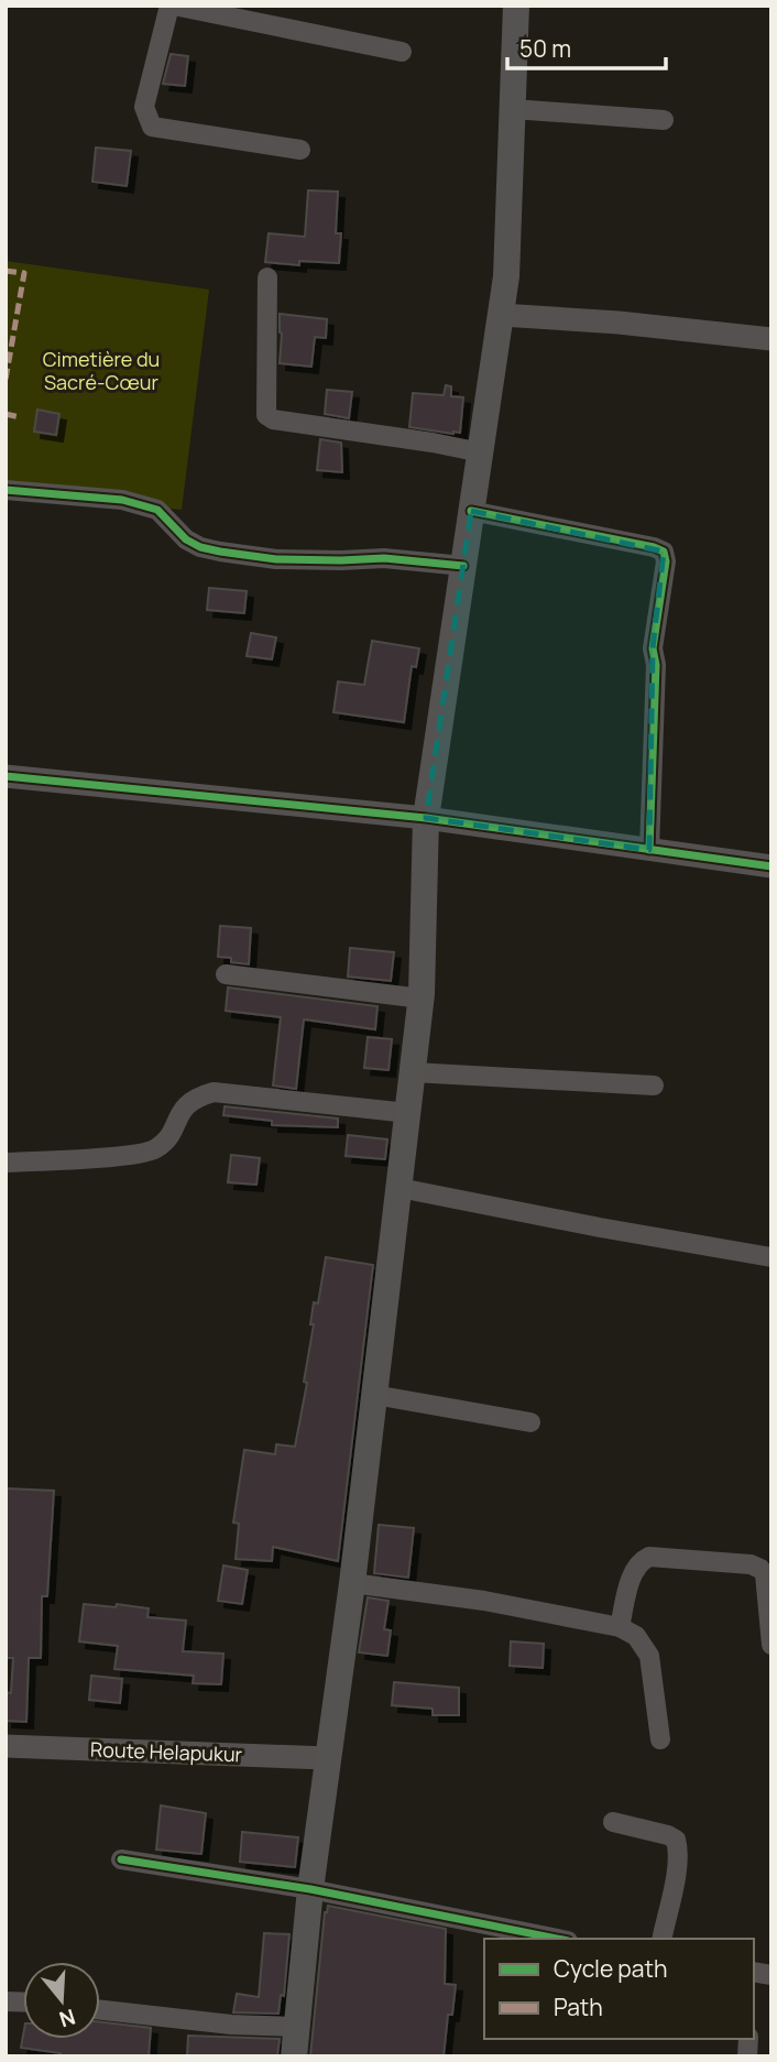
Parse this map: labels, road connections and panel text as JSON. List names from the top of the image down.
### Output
{
  "streets": {
    "street": ["Route Helapukur"]
  },
  "parks": ["Cimetière du Sacré-Cœur"],
  "legend": ["Cycle path", "Path"],
  "scale_bar": "50 m",
  "north": "bottom"
}
